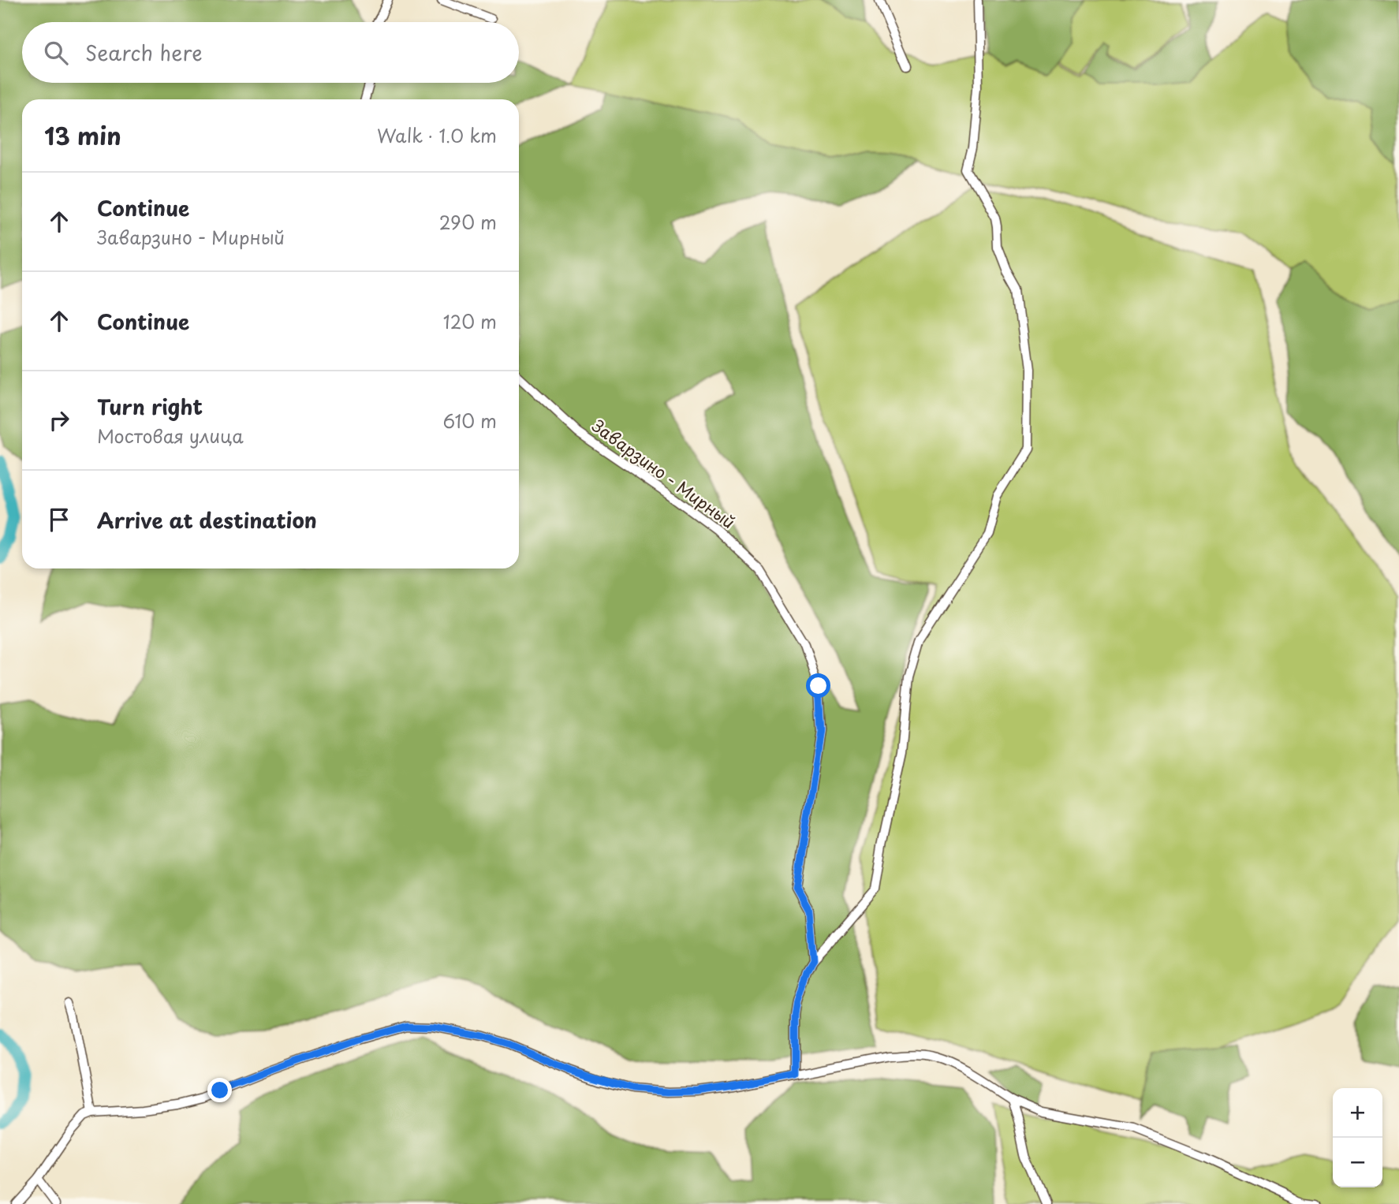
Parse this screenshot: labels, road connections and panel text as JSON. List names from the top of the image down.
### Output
{
  "streets": {
    "street": ["Заварзино - Мирный"]
  },
  "page": {
    "search": "Search here",
    "heading": ["13 min", "Walk · 1.0 km"],
    "list": [
      ["Continue", "Заварзино - Мирный", "290 m"],
      ["Continue", "120 m"],
      ["Turn right", "Мостовая улица", "610 m"],
      "Arrive at destination"
    ],
    "map_buttons": ["+", "−"]
  }
}
